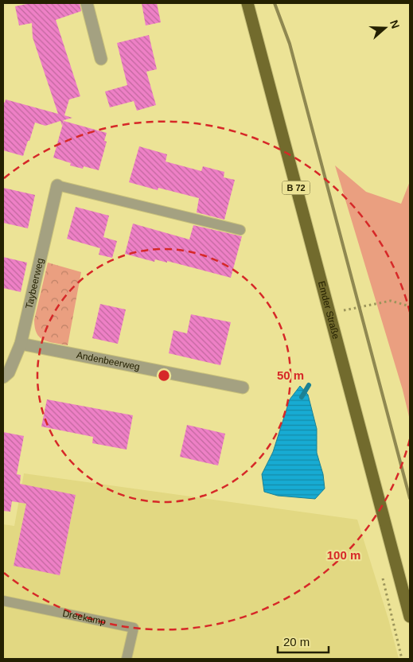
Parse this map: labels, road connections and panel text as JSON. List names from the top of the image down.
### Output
{
  "streets": {
    "main road": ["B 72", "Emder Straße"],
    "street": ["Taybeerweg", "Andenbeerweg"],
    "lane": ["Dreekamp"]
  },
  "crossings": [
    ["Taybeerweg", "Andenbeerweg"]
  ],
  "scale_bar": "20 m",
  "north": "right",
  "rings": ["50 m", "100 m"]
}
